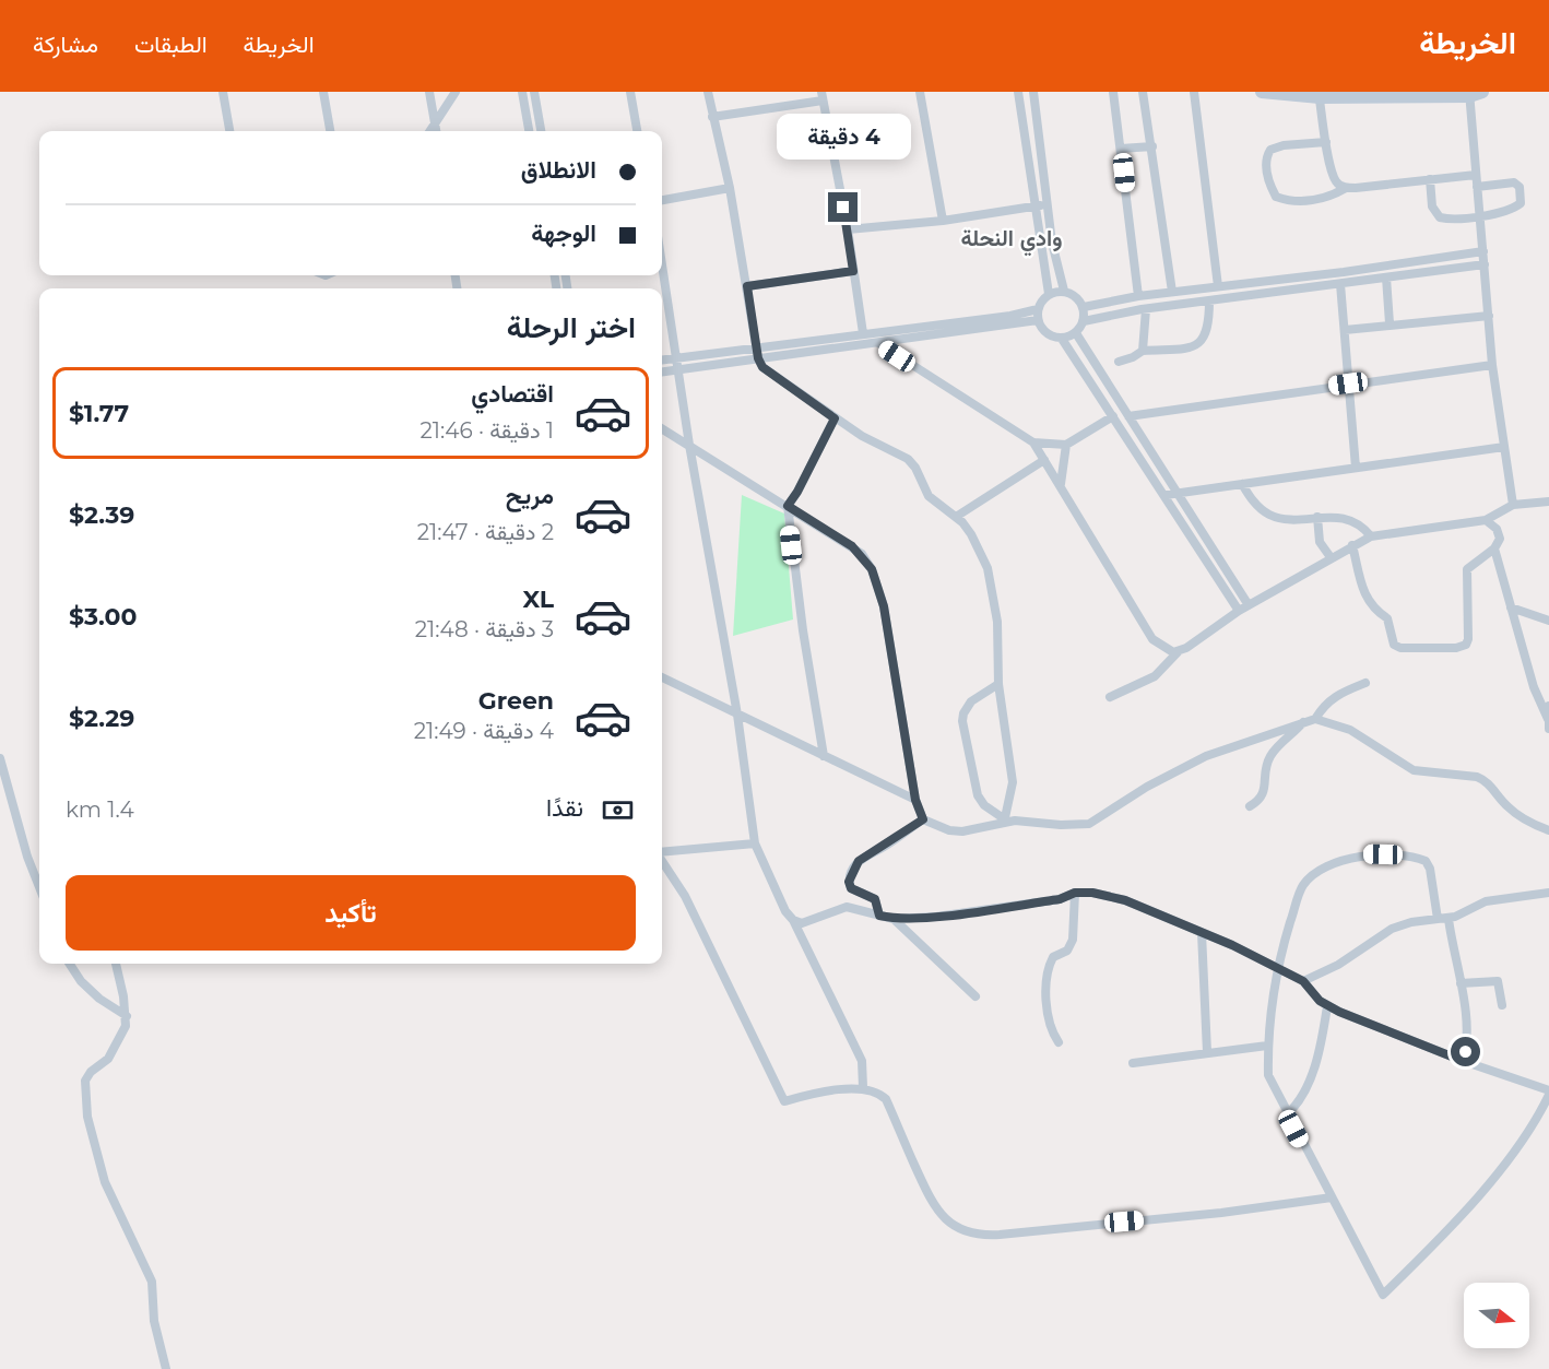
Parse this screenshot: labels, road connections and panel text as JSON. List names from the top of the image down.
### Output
{
  "districts": ["وادي النحلة"],
  "north": "right",
  "page": {
    "header": "الخريطة",
    "nav": ["الخريطة", "الطبقات", "مشاركة"],
    "bubble": "4 دقيقة",
    "banner": ["الانطلاق", "الوجهة"],
    "heading": "اختر الرحلة",
    "list": [
      {
        "name": "اقتصادي",
        "note": "1 دقيقة · 21:46",
        "value": "$1.77"
      },
      {
        "name": "مريح",
        "note": "2 دقيقة · 21:47",
        "value": "$2.39"
      },
      {
        "name": "XL",
        "note": "3 دقيقة · 21:48",
        "value": "$3.00"
      },
      {
        "name": "Green",
        "note": "4 دقيقة · 21:49",
        "value": "$2.29"
      }
    ],
    "pay": ["نقدًا", "1.4 km"],
    "buttons": "تأكيد"
  }
}
